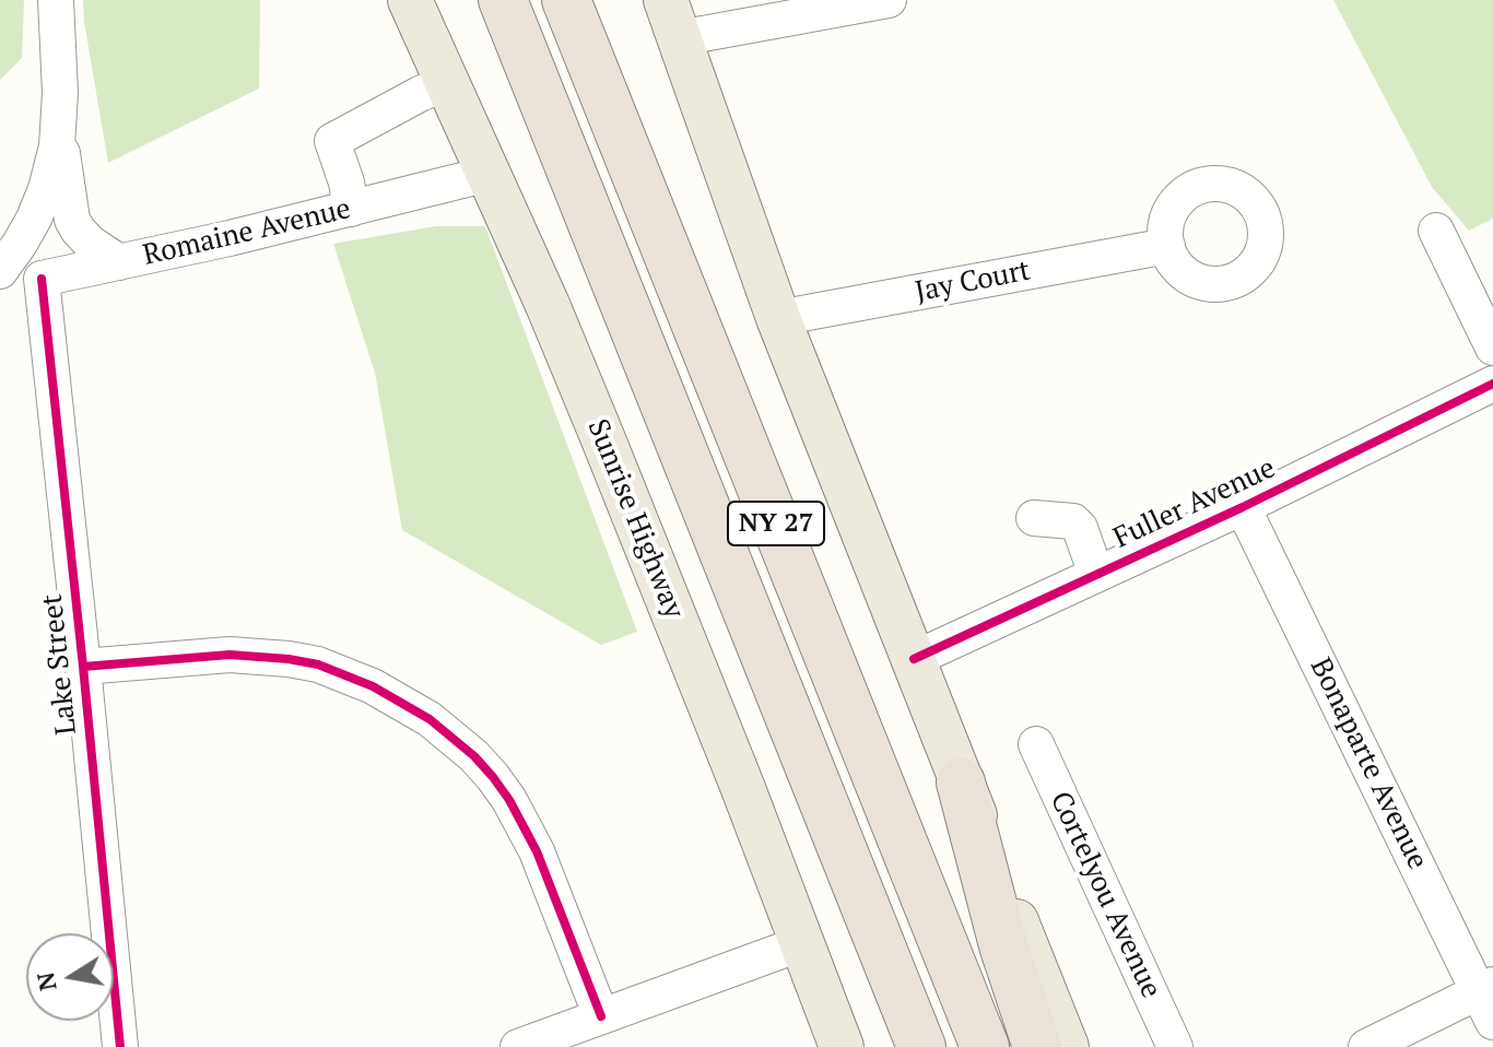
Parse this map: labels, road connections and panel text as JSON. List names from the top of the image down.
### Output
{
  "streets": {
    "highway": ["NY 27"],
    "main road": ["Sunrise Highway"],
    "street": [
      "Romaine Avenue",
      "Jay Court",
      "Fuller Avenue",
      "Lake Street",
      "Bonaparte Avenue",
      "Cortelyou Avenue"
    ]
  },
  "crossings": [
    ["Romaine Avenue", "Sunrise Highway"],
    ["Romaine Avenue", "Lake Street"],
    ["Fuller Avenue", "Bonaparte Avenue"]
  ],
  "north": "left"
}
